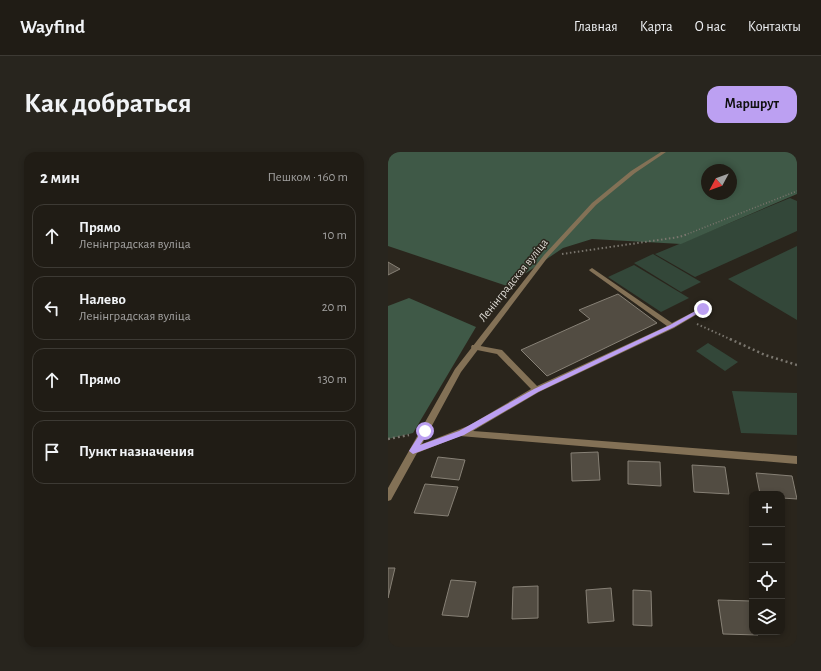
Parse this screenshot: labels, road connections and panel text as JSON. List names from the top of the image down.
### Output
{
  "streets": {
    "street": ["Ленінградская вуліца"]
  },
  "north": "bottom left",
  "page": {
    "header": "Wayfind",
    "nav": [
      "Главная",
      "Карта",
      "О нас",
      "Контакты"
    ],
    "buttons": "Маршрут",
    "title": "Как добраться",
    "heading": ["2 мин", "Пешком · 160 m"],
    "list": [
      ["Прямо", "Ленінградская вуліца", "10 m"],
      ["Налево", "Ленінградская вуліца", "20 m"],
      ["Прямо", "130 m"],
      "Пункт назначения"
    ],
    "map_buttons": ["+", "−"]
  }
}
